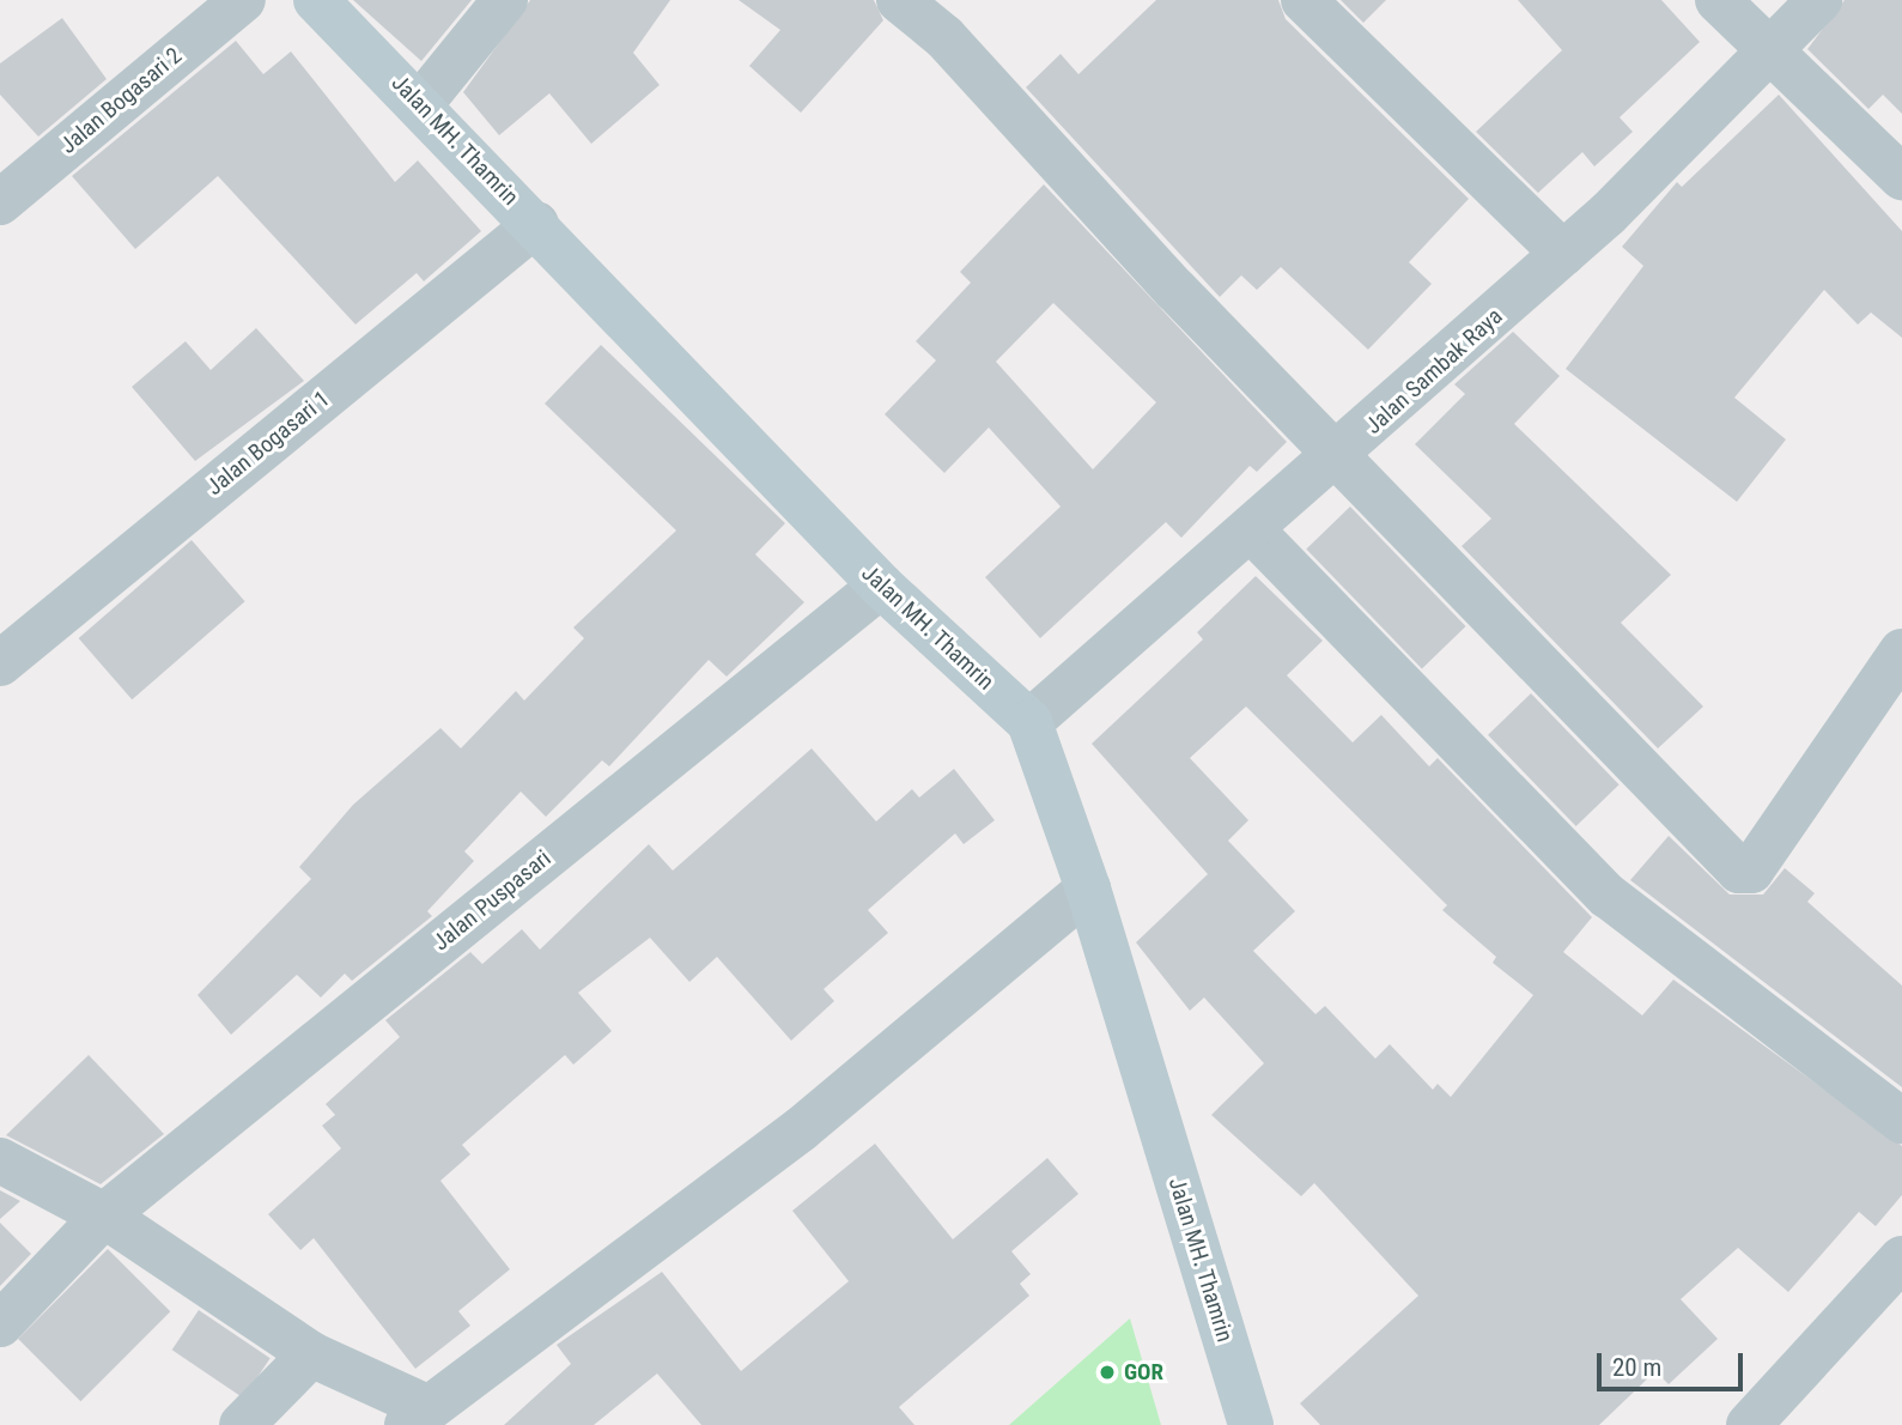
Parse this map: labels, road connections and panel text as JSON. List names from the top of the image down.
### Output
{
  "streets": {
    "main road": ["Jalan MH. Thamrin"],
    "street": [
      "Jalan Bogasari 2",
      "Jalan Sambak Raya",
      "Jalan Bogasari 1",
      "Jalan Puspasari"
    ]
  },
  "crossings": [
    ["Jalan MH. Thamrin", "Jalan Sambak Raya"],
    ["Jalan MH. Thamrin", "Jalan Bogasari 1"],
    ["Jalan MH. Thamrin", "Jalan Puspasari"]
  ],
  "places": ["GOR"],
  "scale_bar": "20 m"
}
